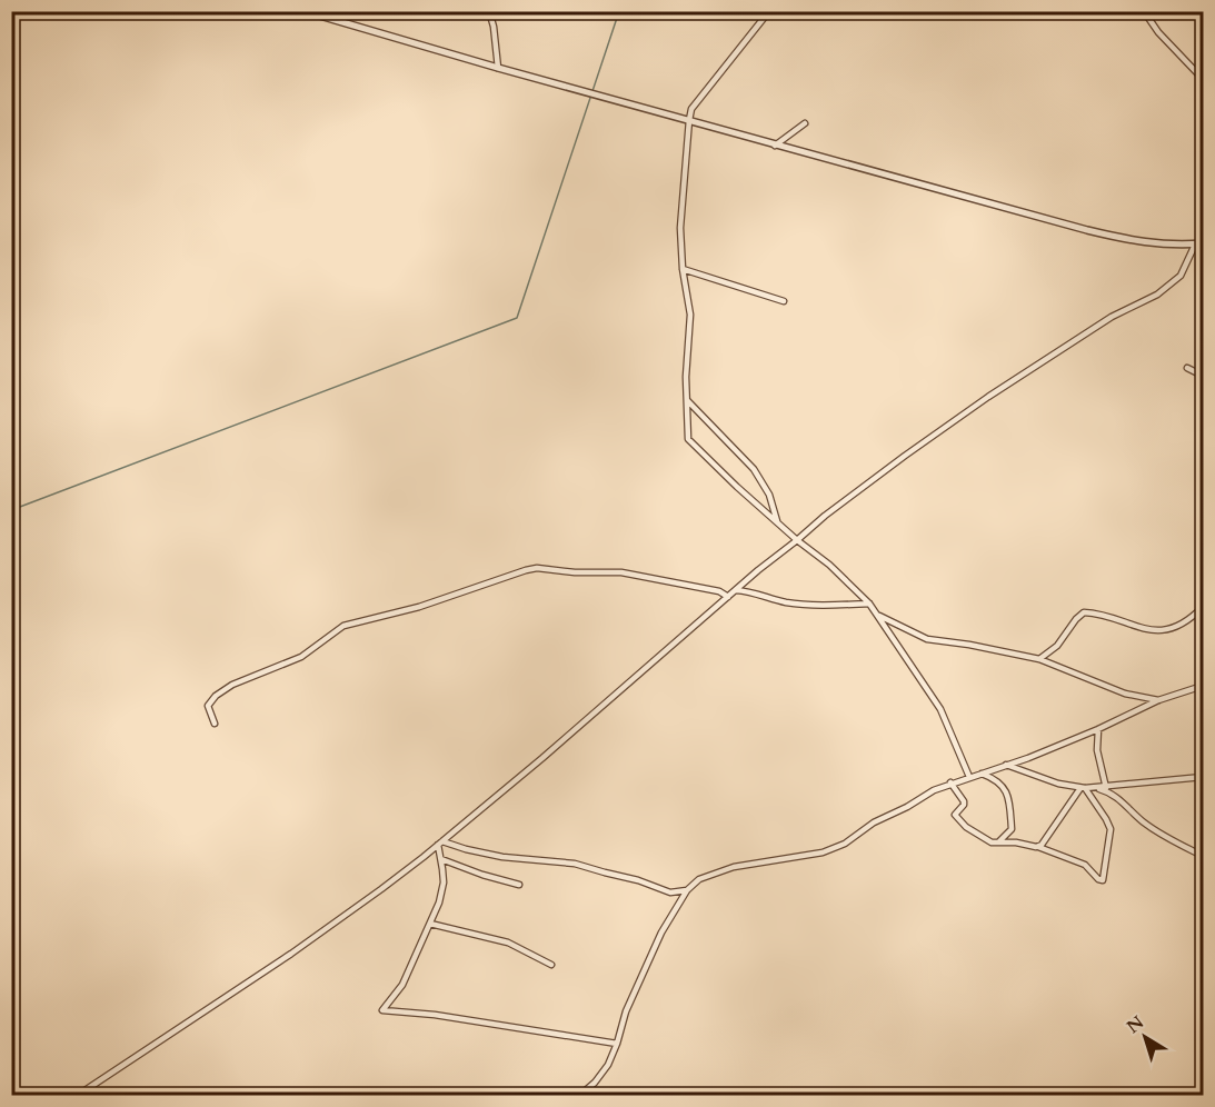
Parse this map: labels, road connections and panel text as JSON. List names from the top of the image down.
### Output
{
  "north": "top left"
}
